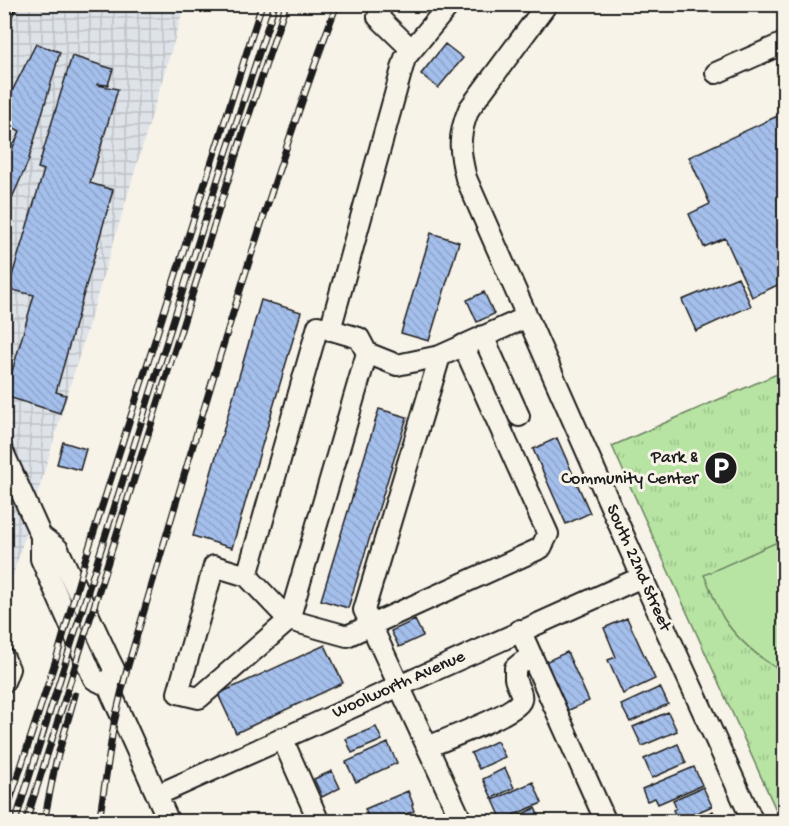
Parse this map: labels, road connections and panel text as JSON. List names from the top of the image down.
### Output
{
  "streets": {
    "street": ["South 22nd Street", "Woolworth Avenue"]
  },
  "crossings": [
    ["South 22nd Street", "Woolworth Avenue"]
  ],
  "places": {
    "parking": ["Park & Community Center"]
  }
}
